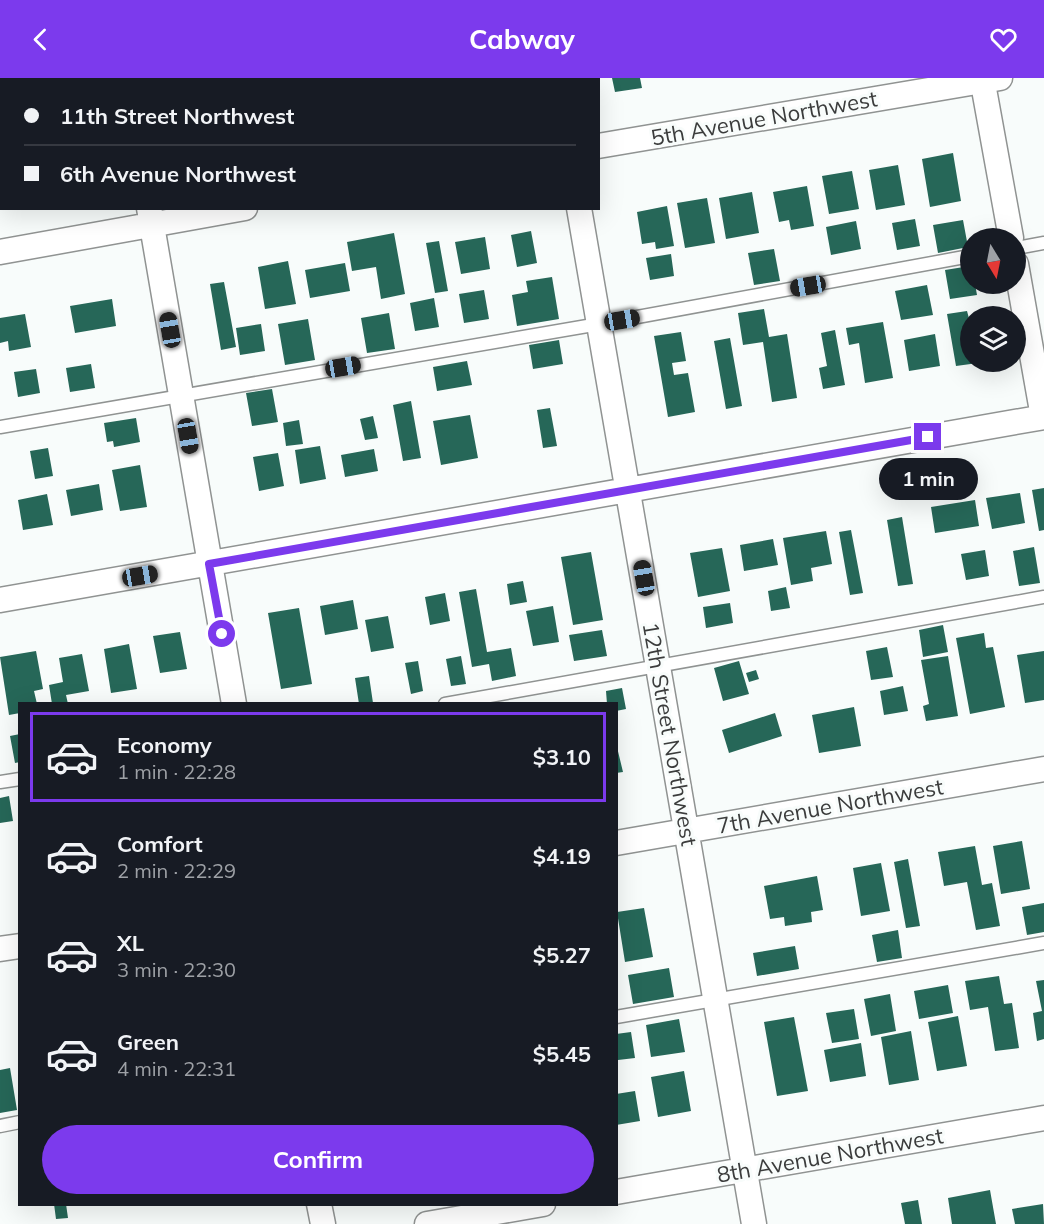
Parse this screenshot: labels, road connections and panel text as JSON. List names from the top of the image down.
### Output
{
  "streets": {
    "street": [
      "5th Avenue Northwest",
      "12th Street Northwest",
      "7th Avenue Northwest",
      "8th Avenue Northwest"
    ]
  },
  "crossings": [
    ["12th Street Northwest", "7th Avenue Northwest"],
    ["12th Street Northwest", "8th Avenue Northwest"]
  ],
  "north": "bottom",
  "page": {
    "header": "Cabway",
    "banner": ["11th Street Northwest", "6th Avenue Northwest"],
    "bubble": "1 min",
    "list": [
      {
        "name": "Economy",
        "note": "1 min · 22:28",
        "value": "$3.10"
      },
      {
        "name": "Comfort",
        "note": "2 min · 22:29",
        "value": "$4.19"
      },
      {
        "name": "XL",
        "note": "3 min · 22:30",
        "value": "$5.27"
      },
      {
        "name": "Green",
        "note": "4 min · 22:31",
        "value": "$5.45"
      }
    ],
    "buttons": "Confirm"
  }
}
